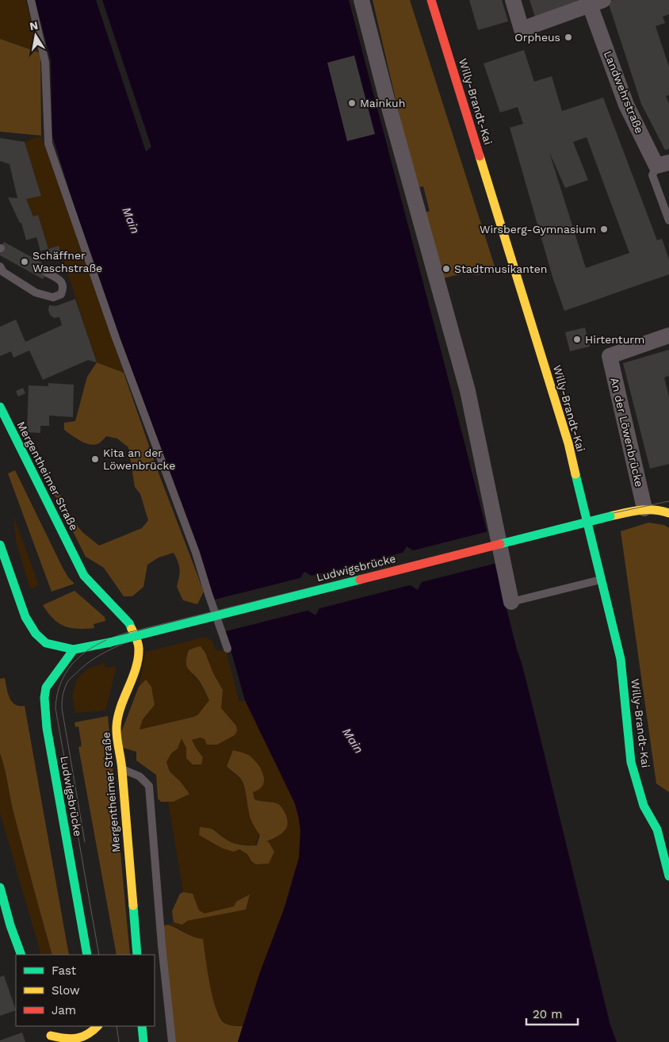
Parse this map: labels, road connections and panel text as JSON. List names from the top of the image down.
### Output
{
  "streets": {
    "main road": ["Willy-Brandt-Kai", "Mergentheimer Straße", "Ludwigsbrücke"],
    "street": ["Landwehrstraße", "An der Löwenbrücke"]
  },
  "crossings": [
    ["An der Löwenbrücke", "Ludwigsbrücke"]
  ],
  "water": ["Main"],
  "places": [
    "Orpheus",
    "Mainkuh",
    "Wirsberg-Gymnasium",
    "Schäffner Waschstraße",
    "Stadtmusikanten",
    "Hirtenturm",
    "Kita an der Löwenbrücke"
  ],
  "legend": ["Fast", "Slow", "Jam"],
  "scale_bar": "20 m",
  "north": "top"
}
